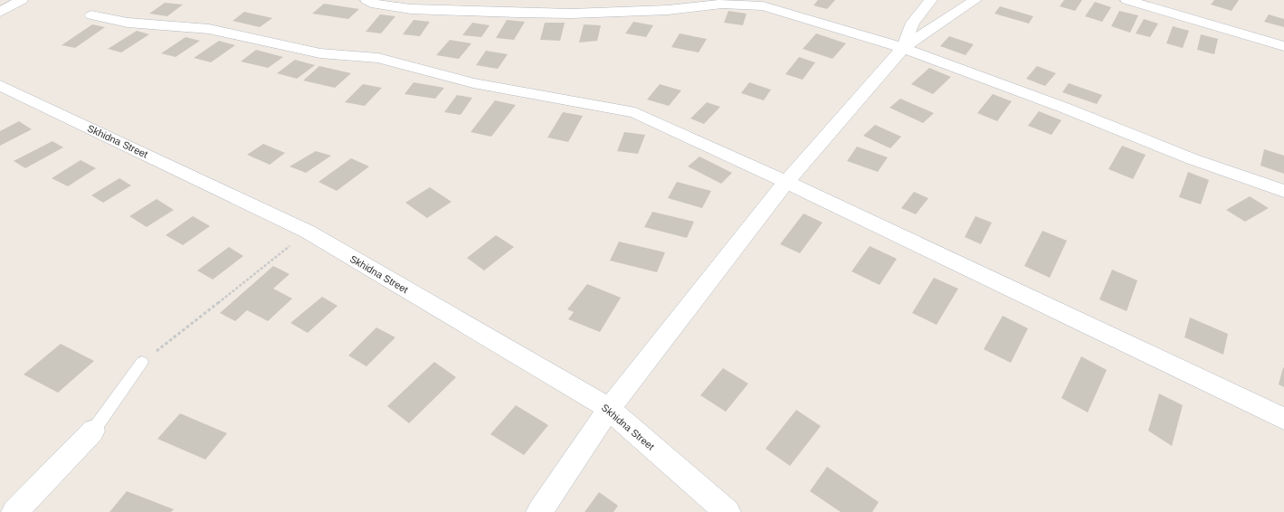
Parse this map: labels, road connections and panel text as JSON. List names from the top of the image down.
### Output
{
  "streets": {
    "street": ["Skhidna Street"]
  }
}
